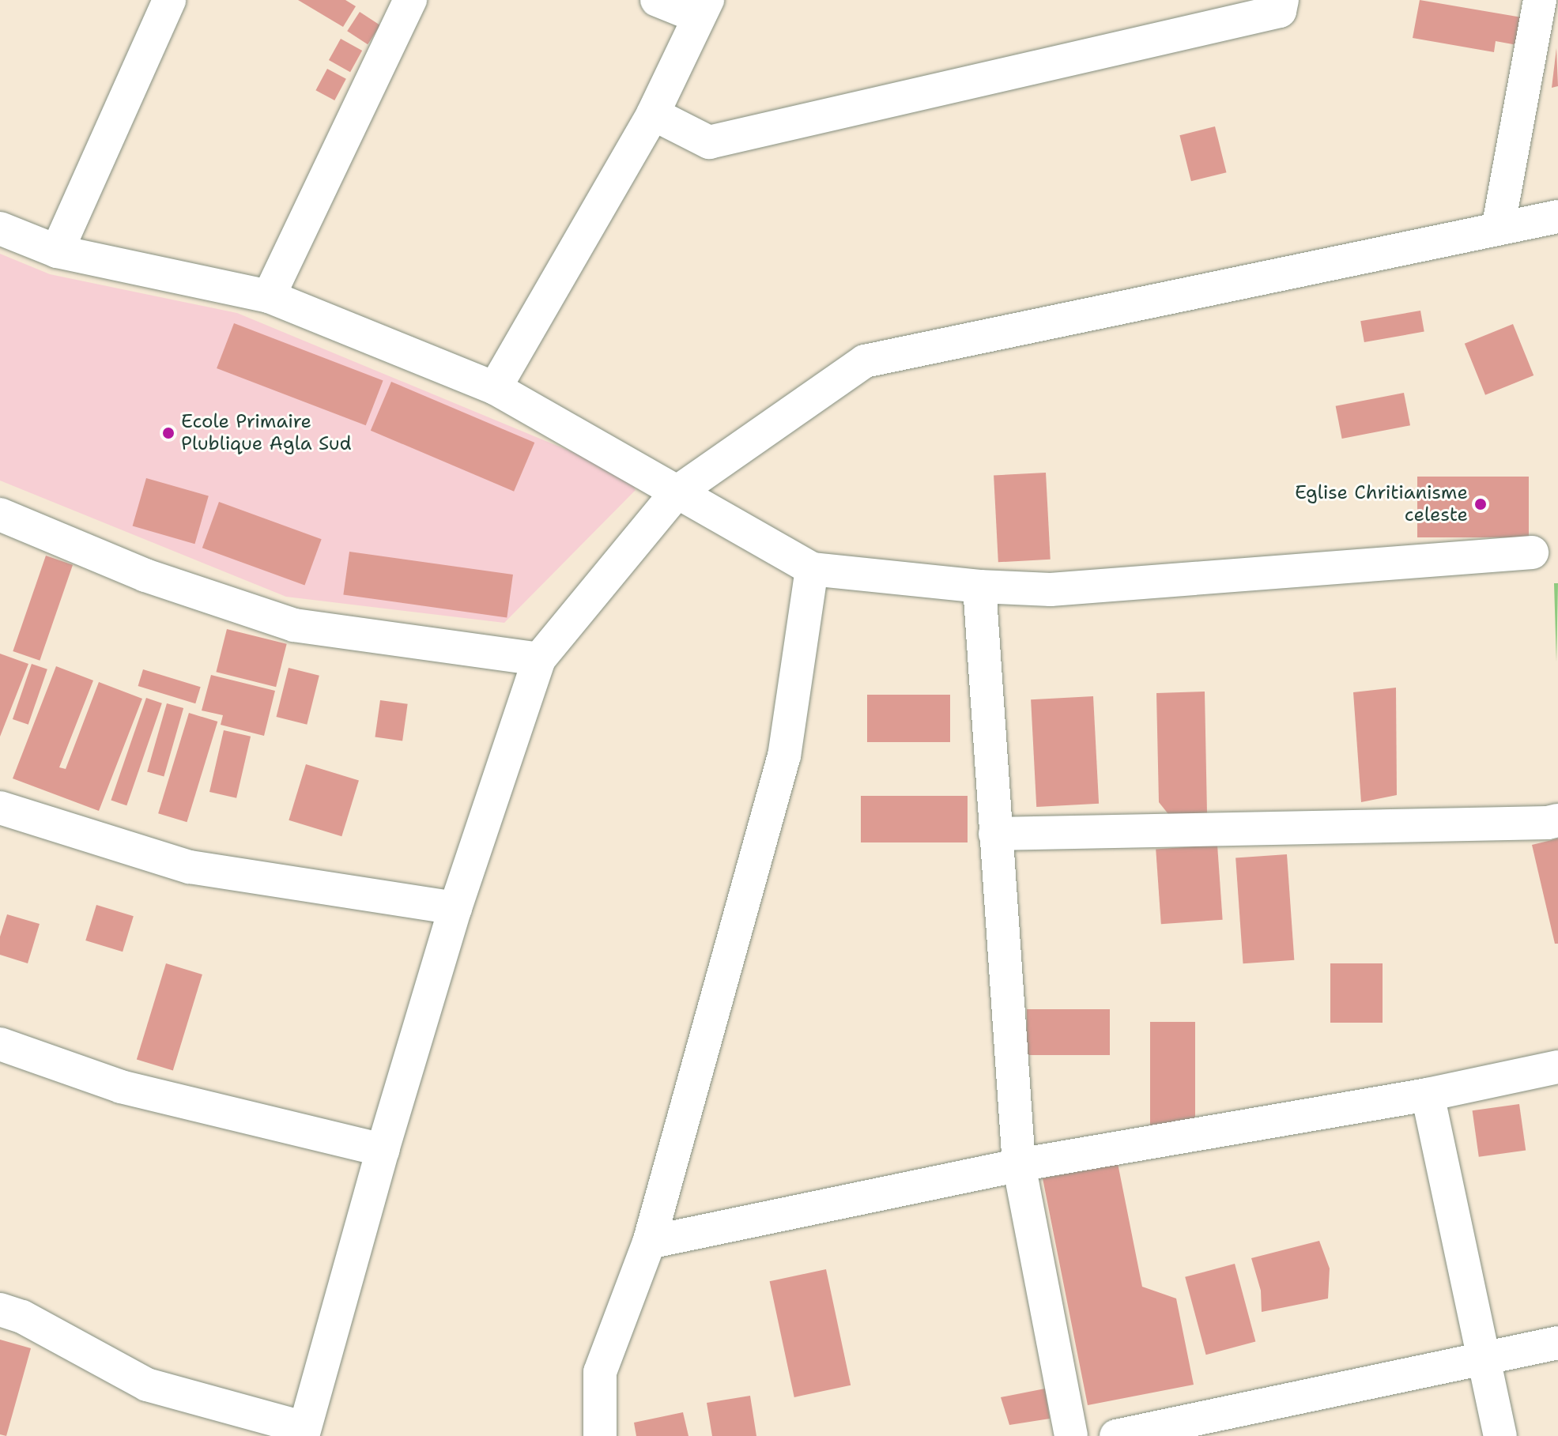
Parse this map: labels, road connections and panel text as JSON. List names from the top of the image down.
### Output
{
  "places": ["Ecole Primaire Plublique Agla Sud", "Eglise Chritianisme celeste"]
}
